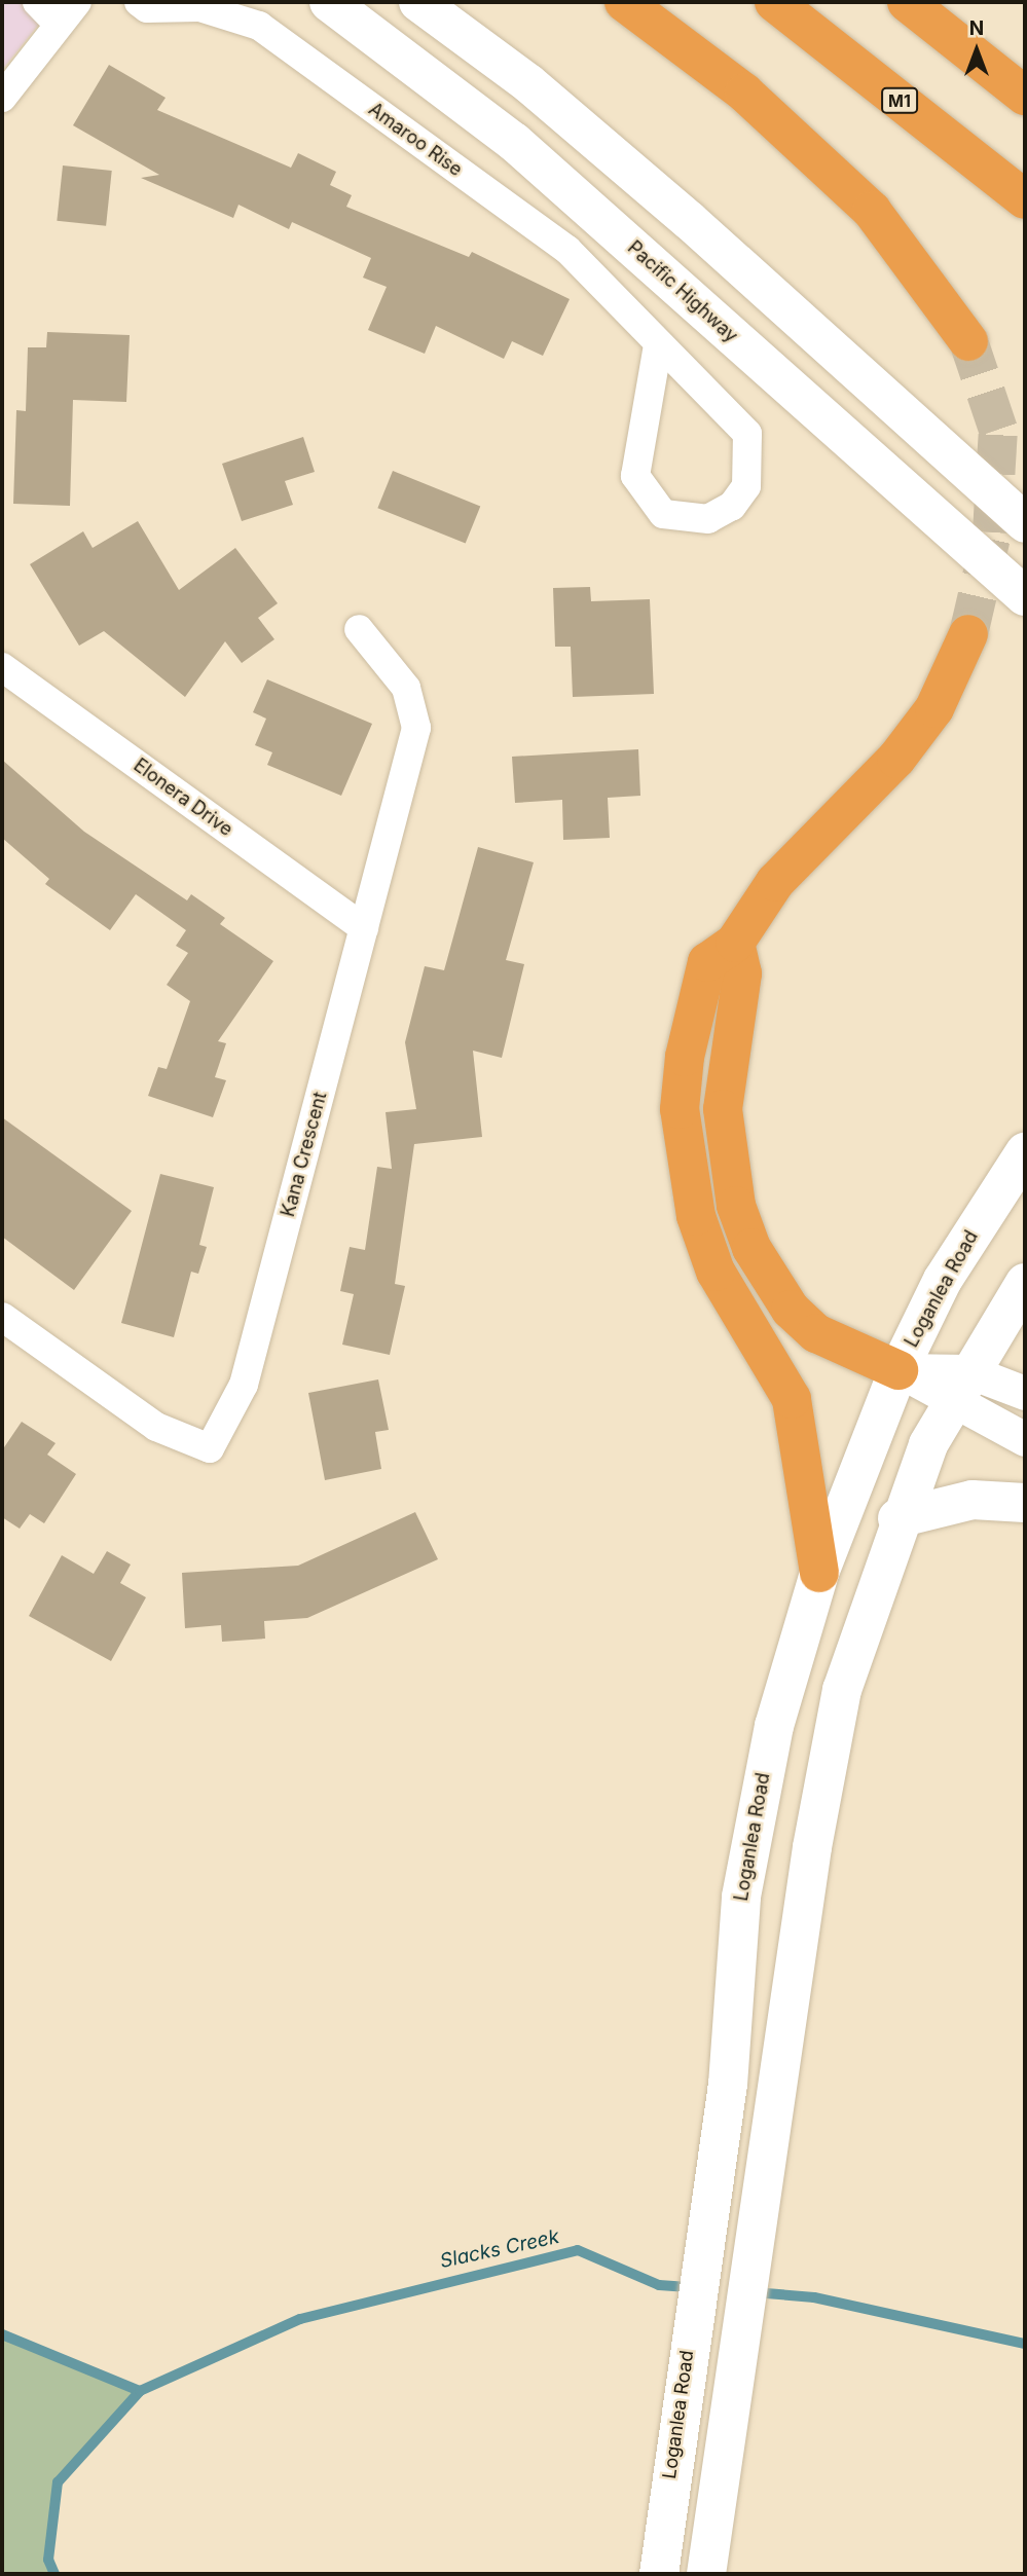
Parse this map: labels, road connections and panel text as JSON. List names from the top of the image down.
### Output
{
  "streets": {
    "highway": ["M1"],
    "main road": ["Pacific Highway", "Loganlea Road"],
    "street": ["Amaroo Rise", "Elonera Drive", "Kana Crescent"]
  },
  "crossings": [
    ["Elonera Drive", "Kana Crescent"]
  ],
  "water": ["Slacks Creek"],
  "north": "top"
}
